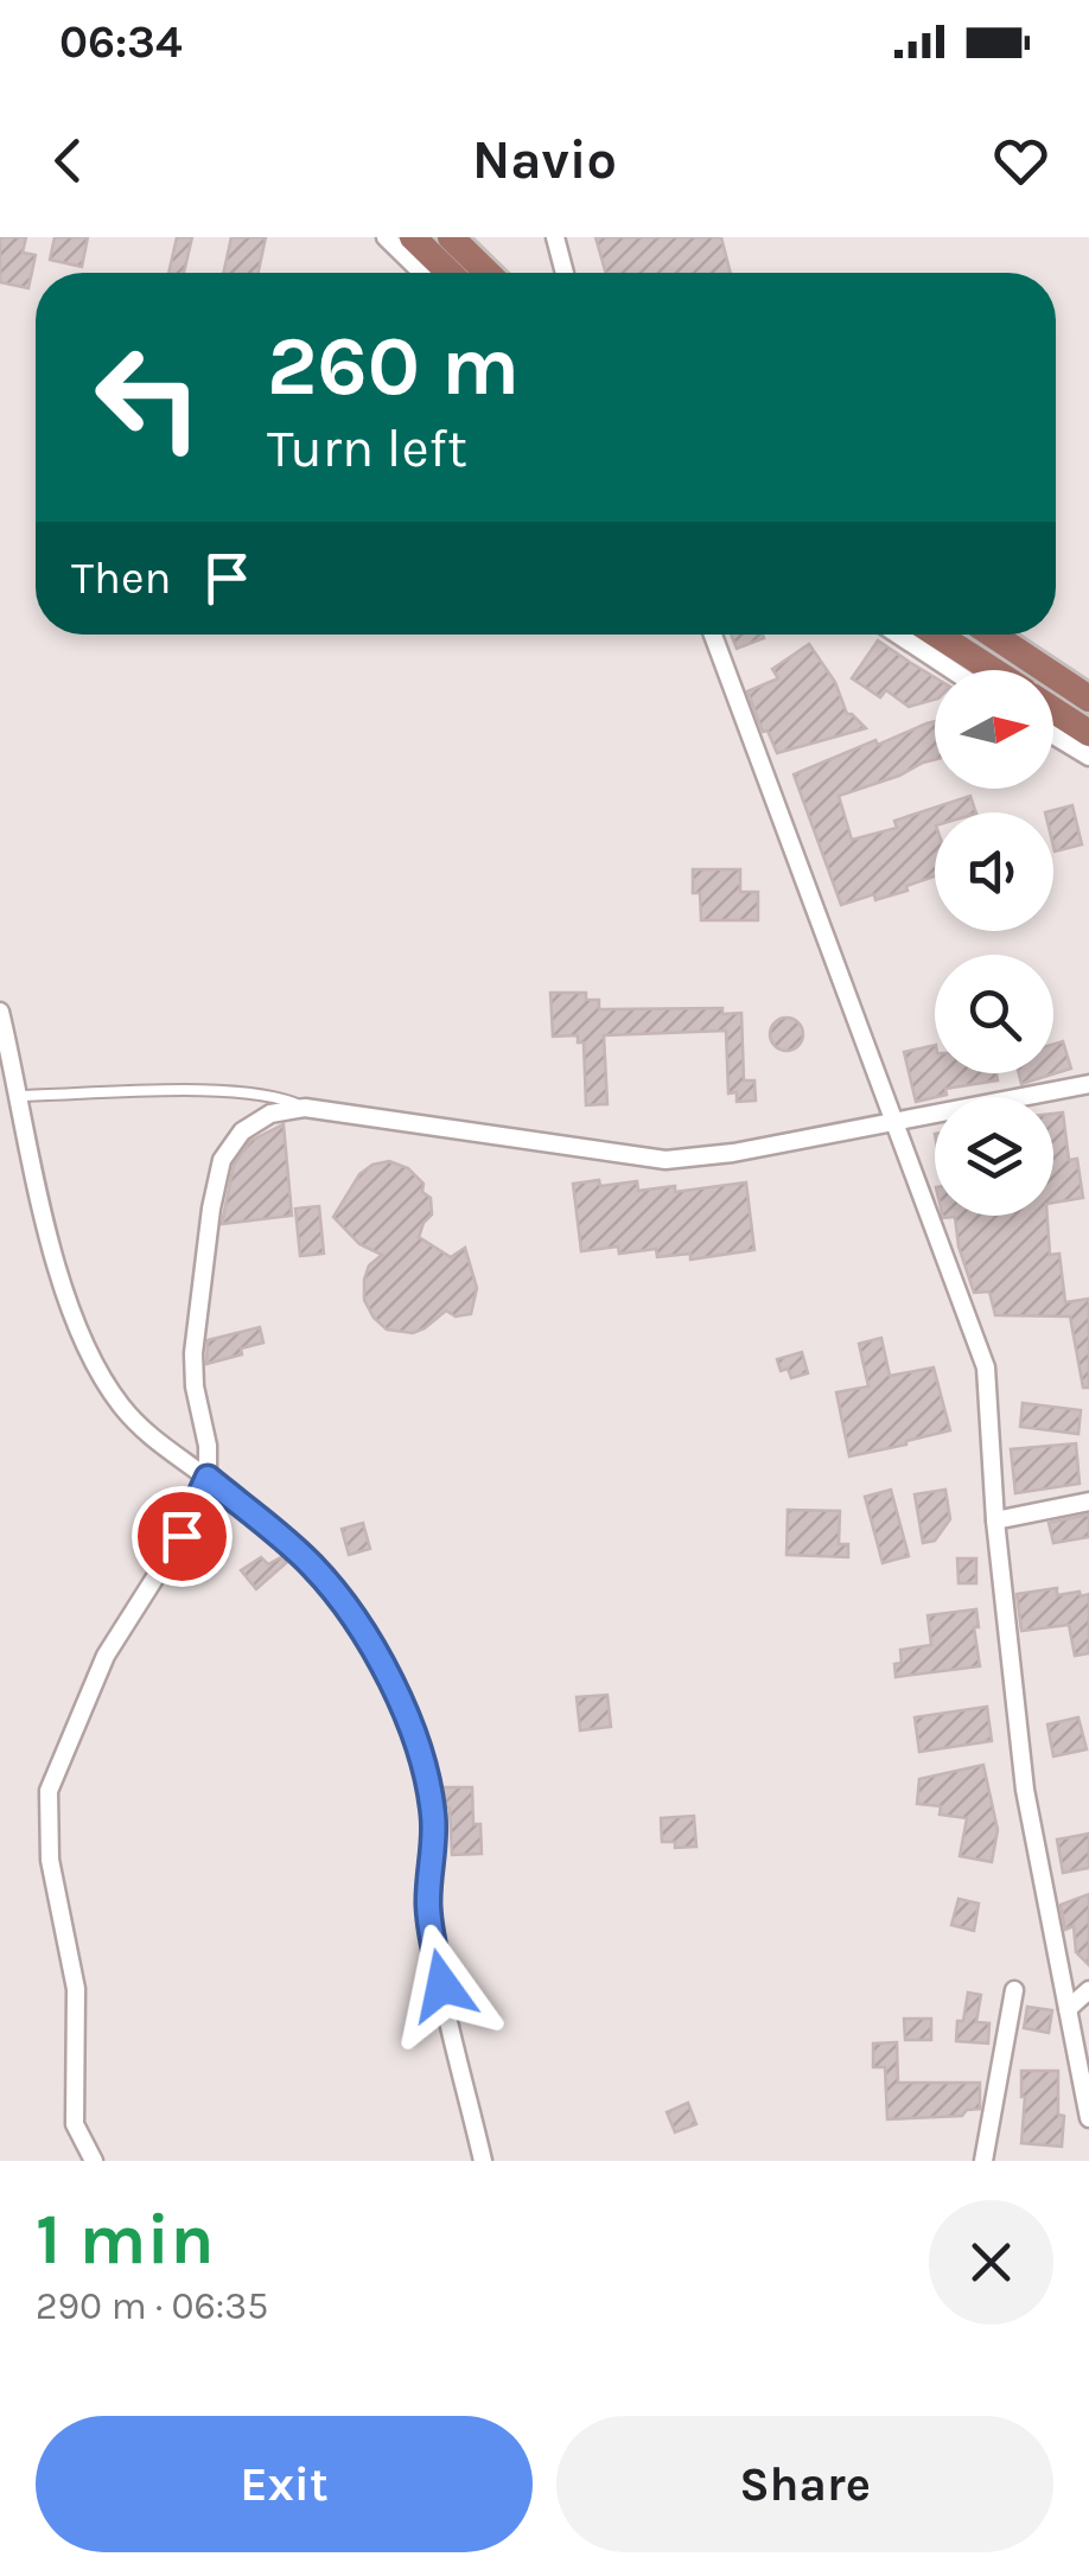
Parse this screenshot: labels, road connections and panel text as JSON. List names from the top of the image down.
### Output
{
  "north": "right",
  "page": {
    "status": "06:34",
    "header": "Navio",
    "turn": ["260 m", "Turn left"],
    "then": "Then",
    "heading": ["1 min", "290 m · 06:35"],
    "buttons": ["Exit", "Share"]
  }
}
